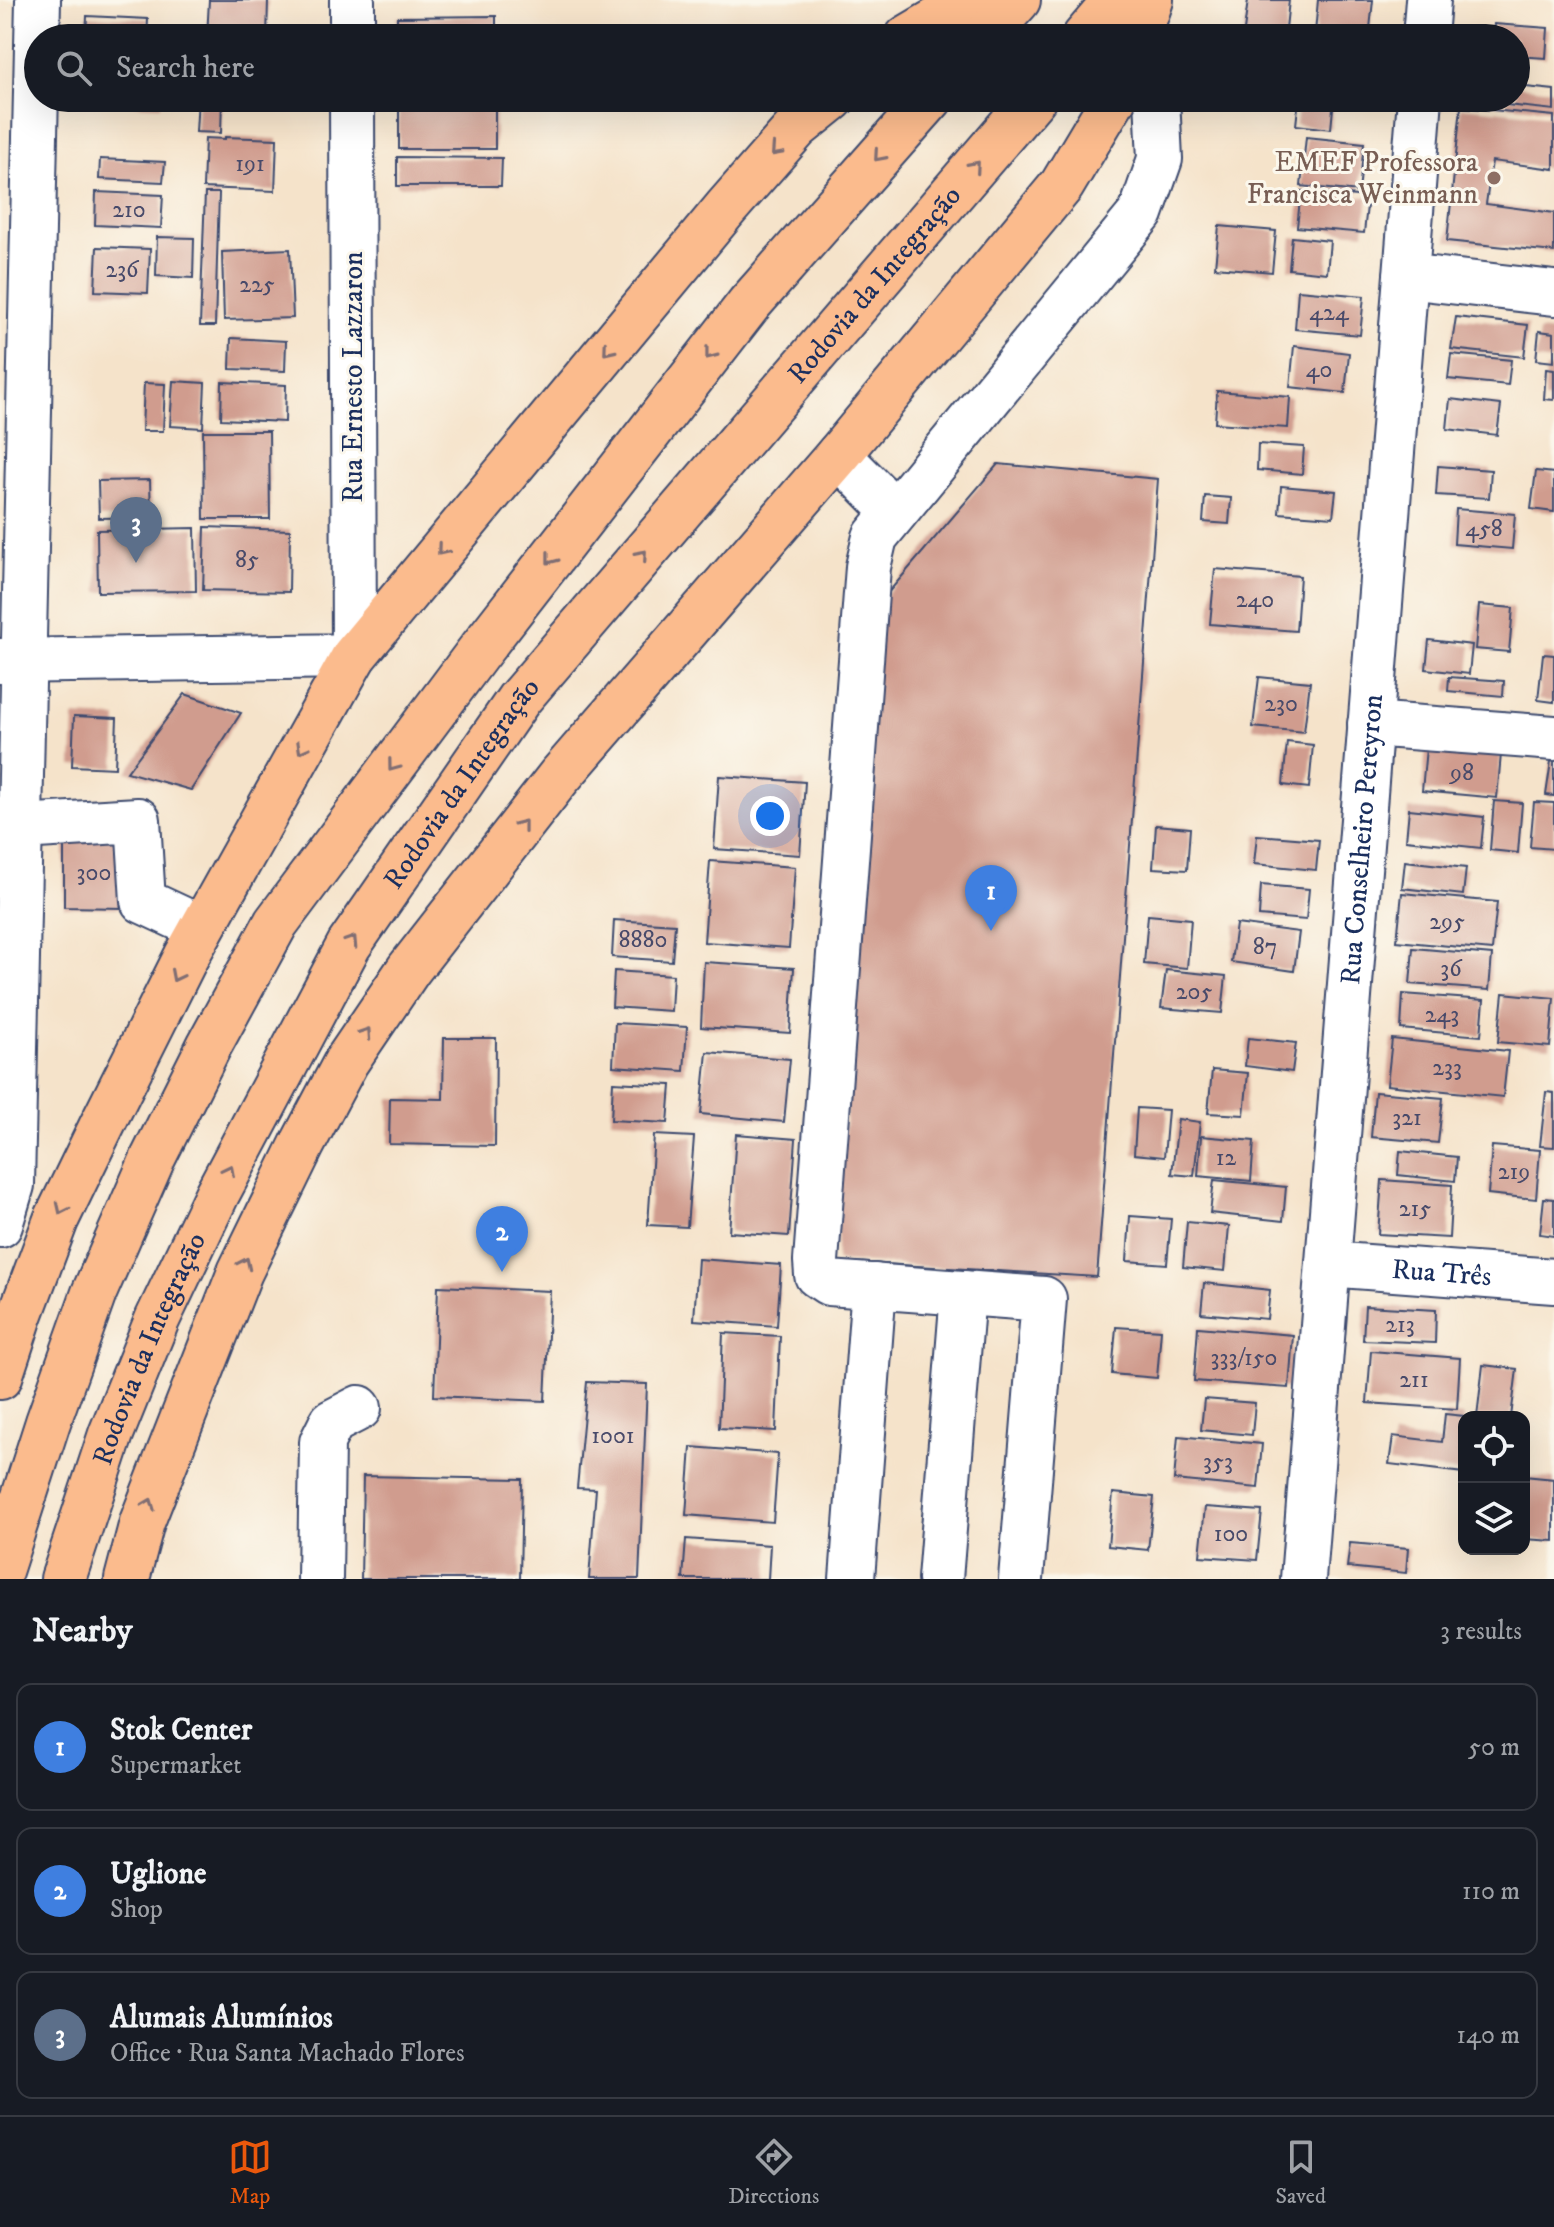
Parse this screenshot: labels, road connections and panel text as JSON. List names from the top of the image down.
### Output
{
  "streets": {
    "highway": ["Rodovia da Integração"],
    "street": ["Rua Ernesto Lazzaron", "Rua Conselheiro Pereyron", "Rua Três"]
  },
  "crossings": [
    ["Rua Conselheiro Pereyron", "Rua Três"]
  ],
  "places": ["EMEF Professora Francisca Weinmann"],
  "house_numbers": [
    "191",
    "210",
    "236",
    "225",
    "424",
    "40",
    "458",
    "85",
    "240",
    "230",
    "98",
    "300",
    "295",
    "8880",
    "87",
    "36",
    "205",
    "243",
    "233",
    "321",
    "12",
    "219",
    "215",
    "213",
    "333/150",
    "211",
    "1001",
    "353",
    "100"
  ],
  "page": {
    "search": "Search here",
    "pins": ["3", "1", "2"],
    "heading": ["Nearby", "3 results"],
    "list": [
      {
        "mark": "1",
        "name": "Stok Center",
        "note": "Supermarket",
        "value": "50 m"
      },
      {
        "mark": "2",
        "name": "Uglione",
        "note": "Shop",
        "value": "110 m"
      },
      {
        "mark": "3",
        "name": "Alumais Alumínios",
        "note": "Office · Rua Santa Machado Flores",
        "value": "140 m"
      }
    ],
    "nav": ["Map", "Directions", "Saved"]
  }
}
